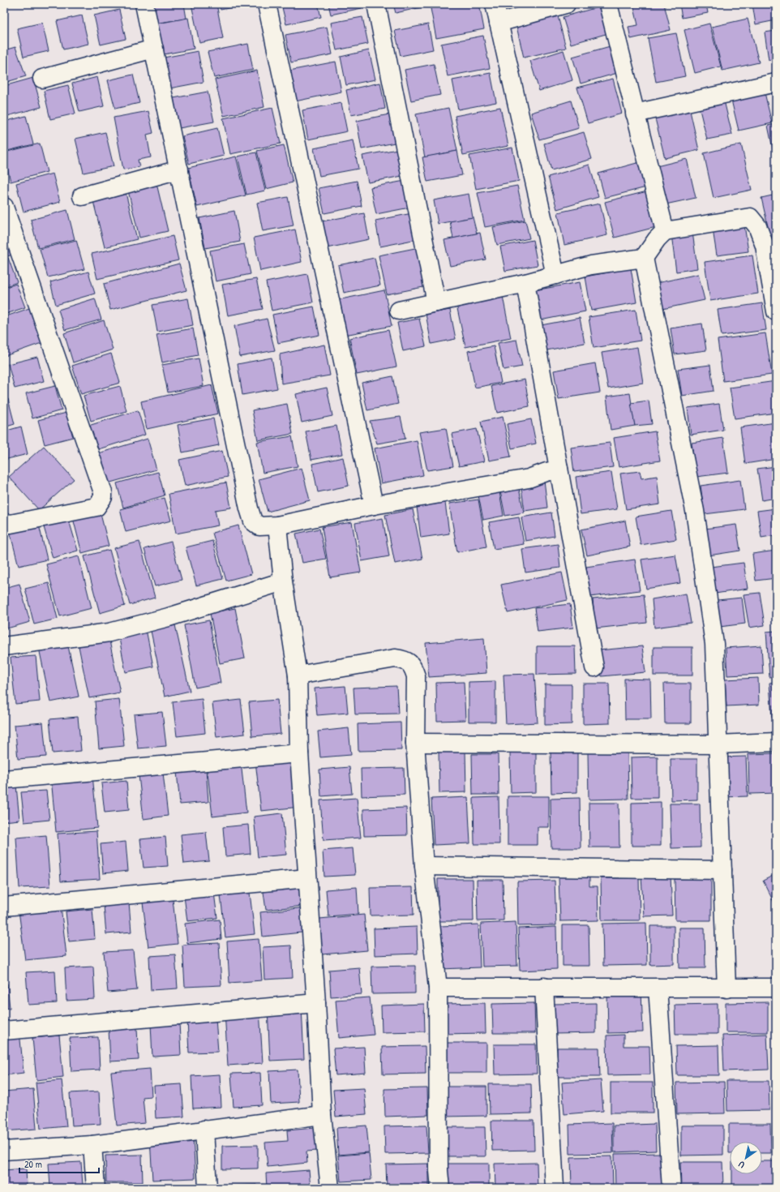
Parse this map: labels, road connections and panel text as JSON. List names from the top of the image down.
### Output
{
  "scale_bar": "20 m",
  "north": "bottom left"
}
